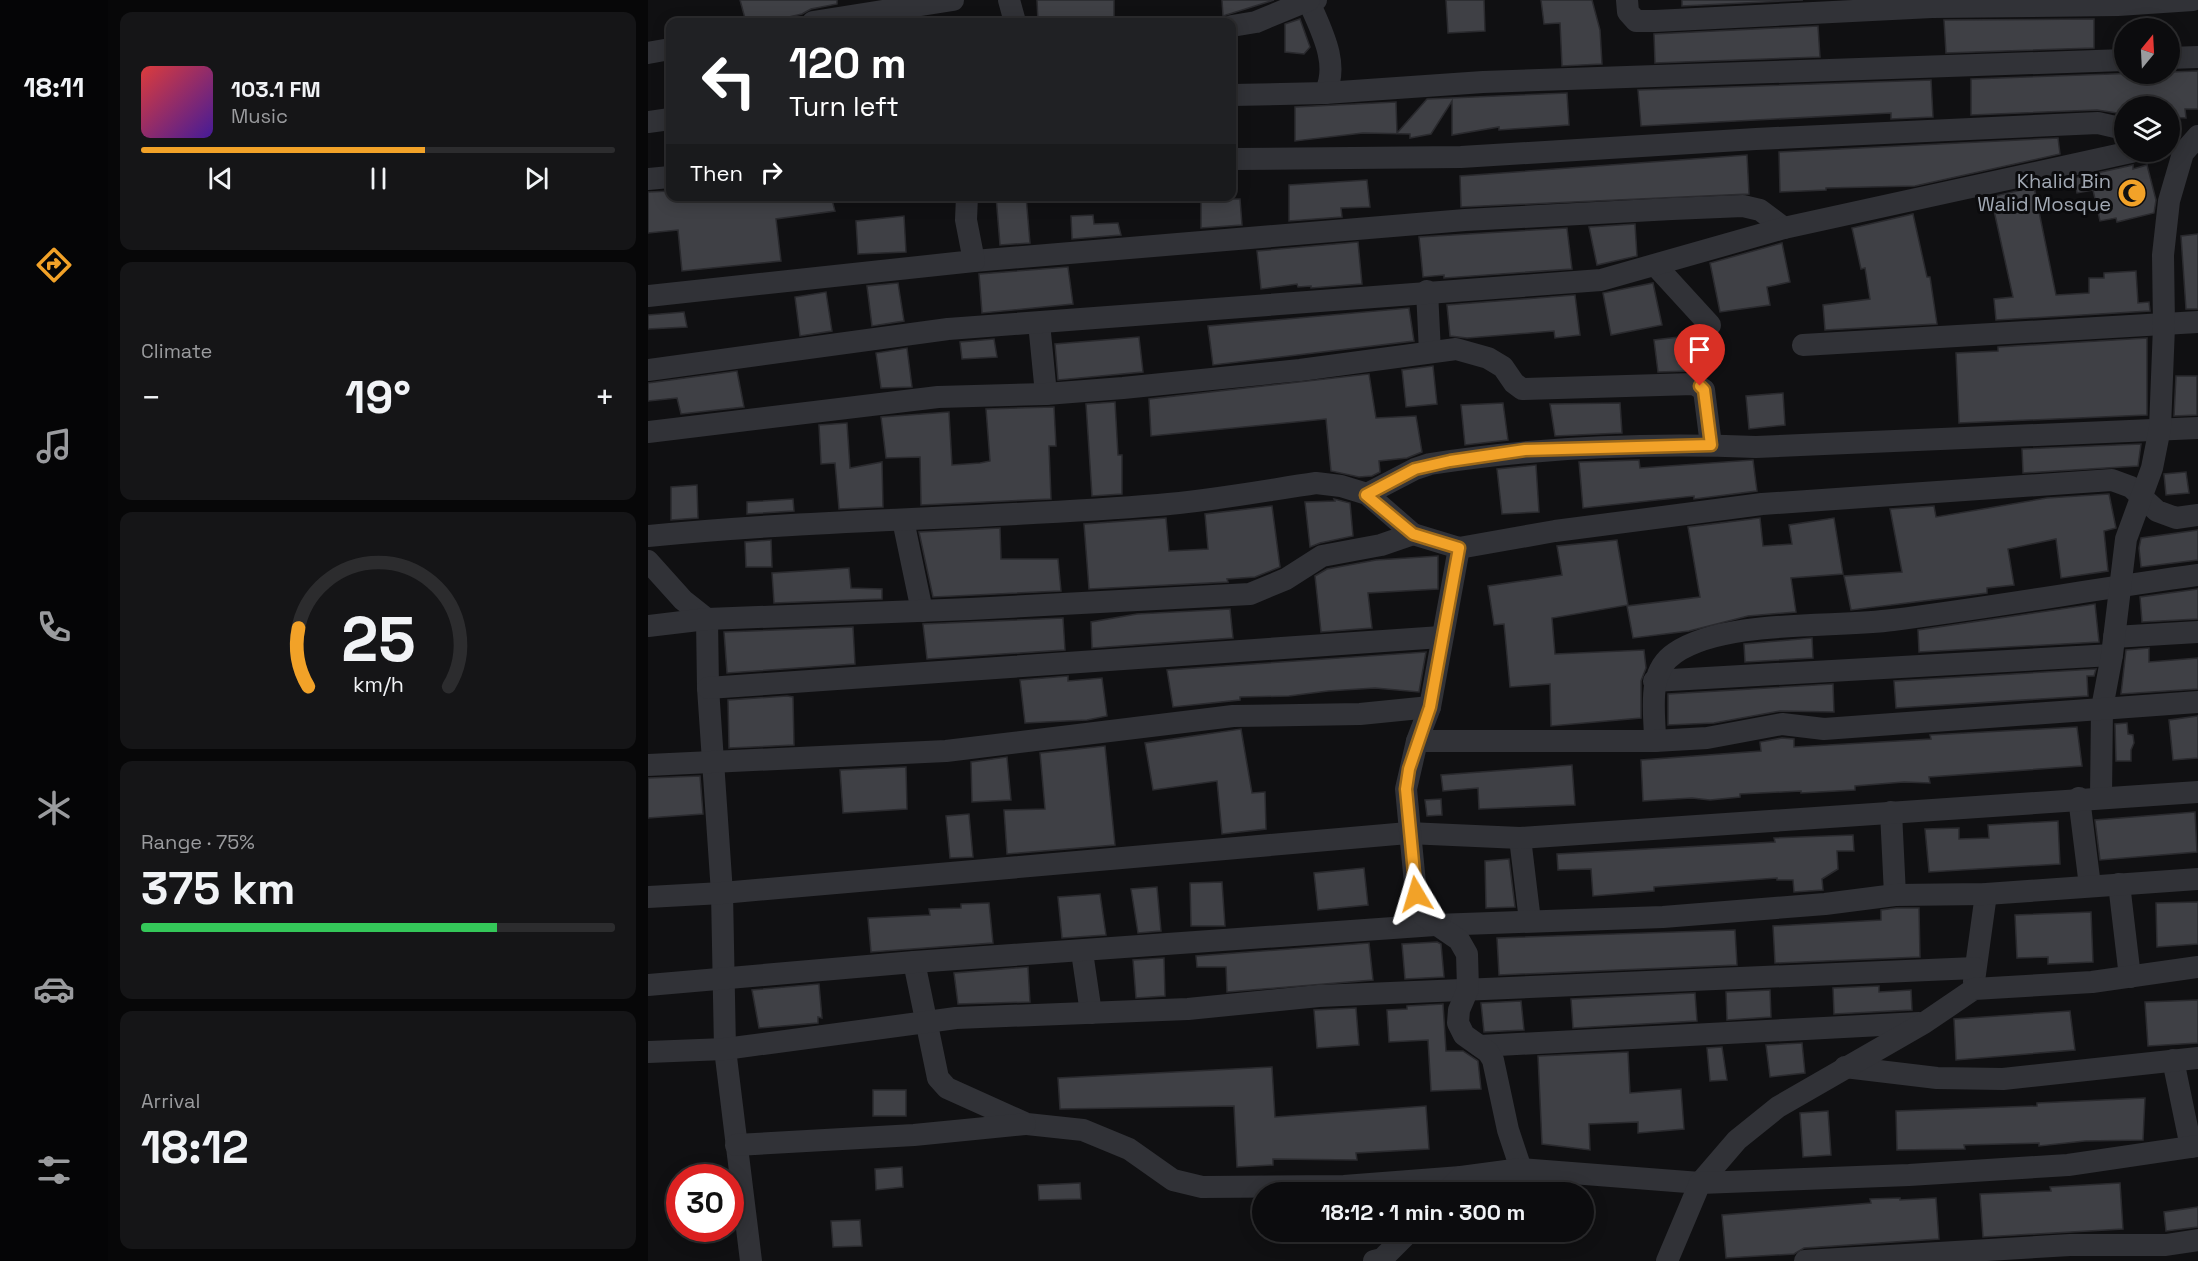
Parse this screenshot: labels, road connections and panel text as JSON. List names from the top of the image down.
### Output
{
  "places": {
    "mosque": ["Khalid Bin Walid Mosque"]
  },
  "north": "top",
  "page": {
    "tabs": "18:11",
    "turn": ["120 m", "Turn left"],
    "song": ["103.1 FM", "Music"],
    "then": "Then",
    "tile": [
      "Climate",
      ["Range · 75%", "375 km"],
      ["Arrival", "18:12"]
    ],
    "heat": ["−", "19°", "+"],
    "limit": "30",
    "trip": "18:12 · 1 min · 300 m",
    "gauge": ["25", "km/h"]
  }
}
